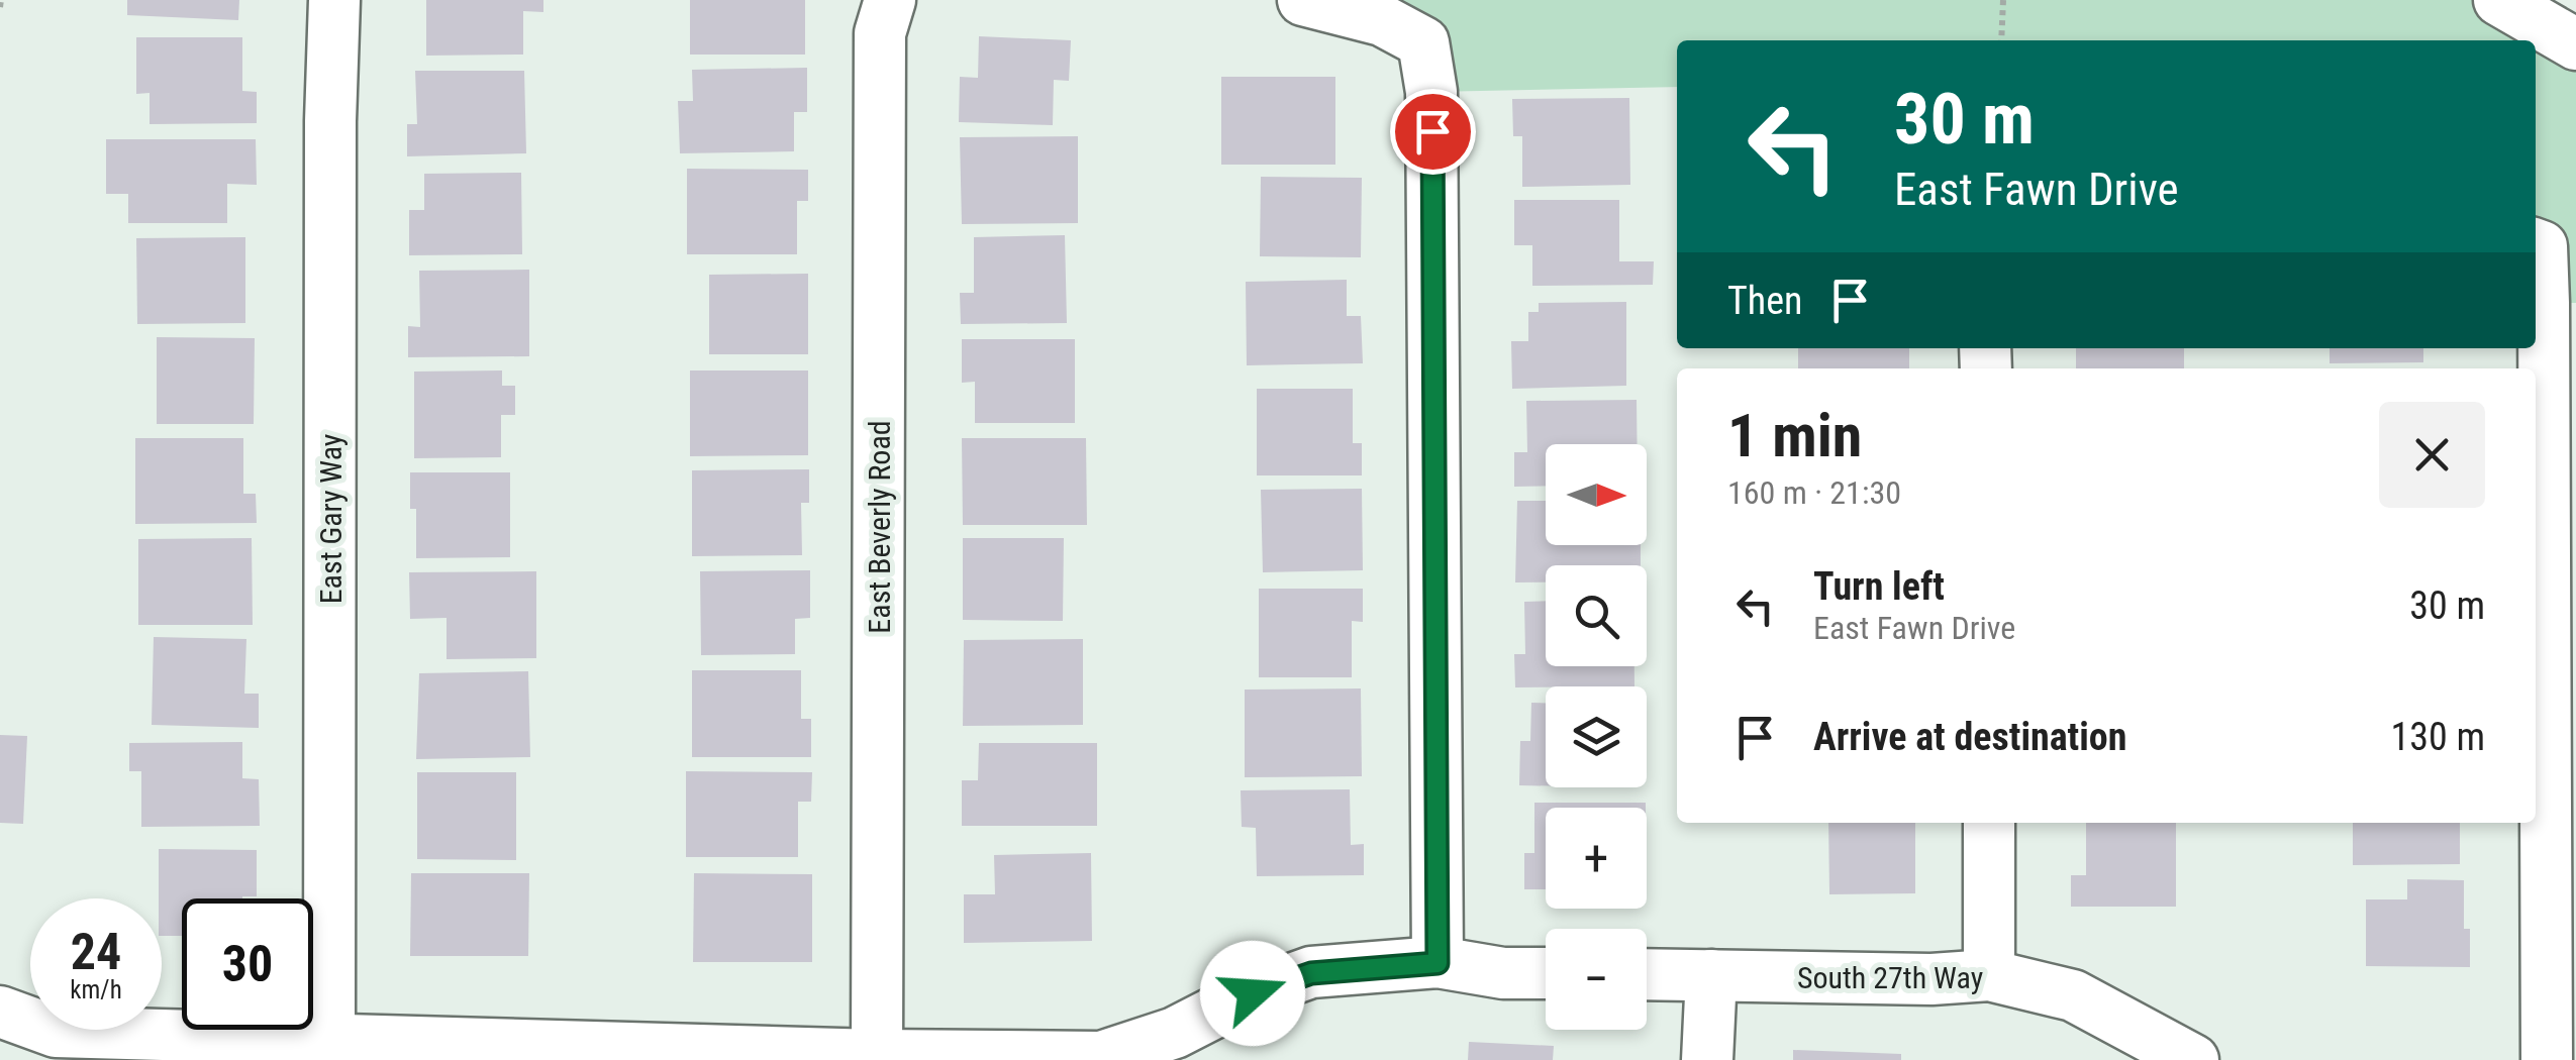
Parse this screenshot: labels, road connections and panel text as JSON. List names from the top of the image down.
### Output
{
  "streets": {
    "street": ["East Gary Way", "East Beverly Road", "South 27th Way"]
  },
  "north": "right",
  "page": {
    "turn": ["30 m", "East Fawn Drive"],
    "then": "Then",
    "heading": ["1 min", "160 m · 21:30"],
    "map_buttons": ["+", "−"],
    "list": [
      {
        "name": "Turn left",
        "note": "East Fawn Drive",
        "value": "30 m"
      },
      {
        "name": "Arrive at destination",
        "value": "130 m"
      }
    ],
    "speed": "24 km/h",
    "limit": "30"
  }
}
